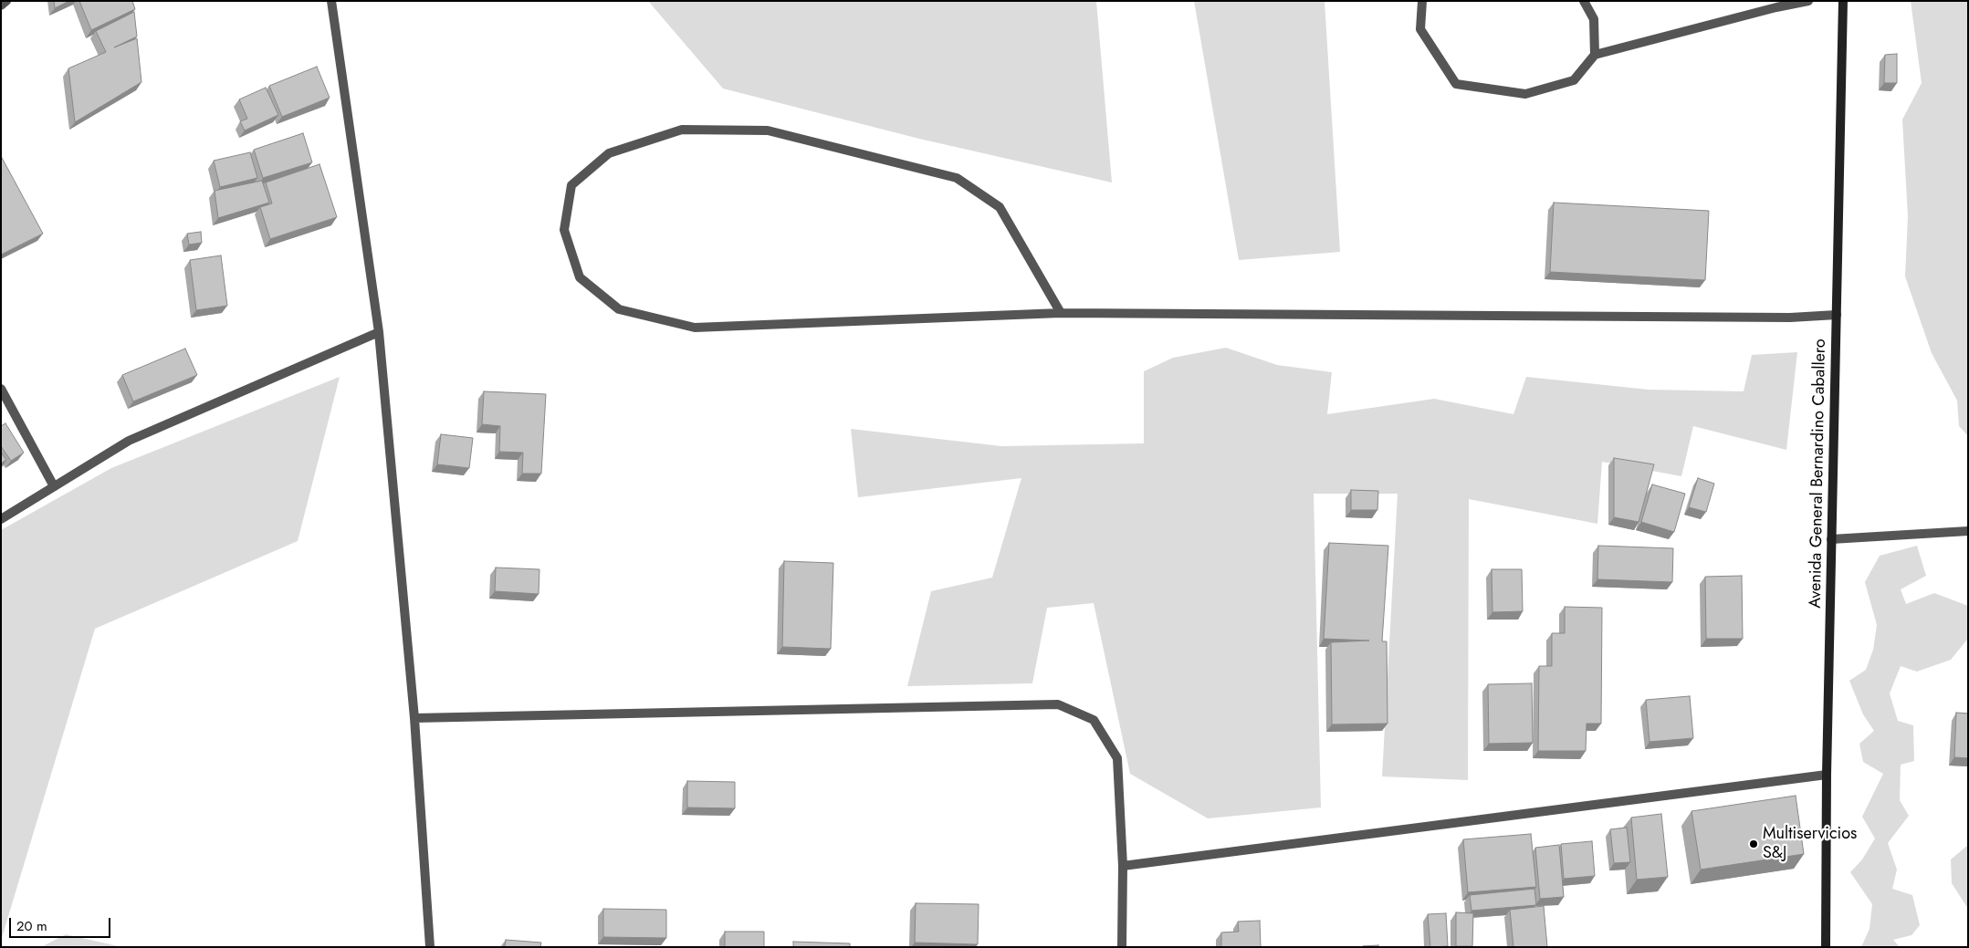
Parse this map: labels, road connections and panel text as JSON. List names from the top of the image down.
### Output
{
  "streets": {
    "main road": ["Avenida General Bernardino Caballero"]
  },
  "places": ["Multiservicios S&J"],
  "scale_bar": "20 m"
}
